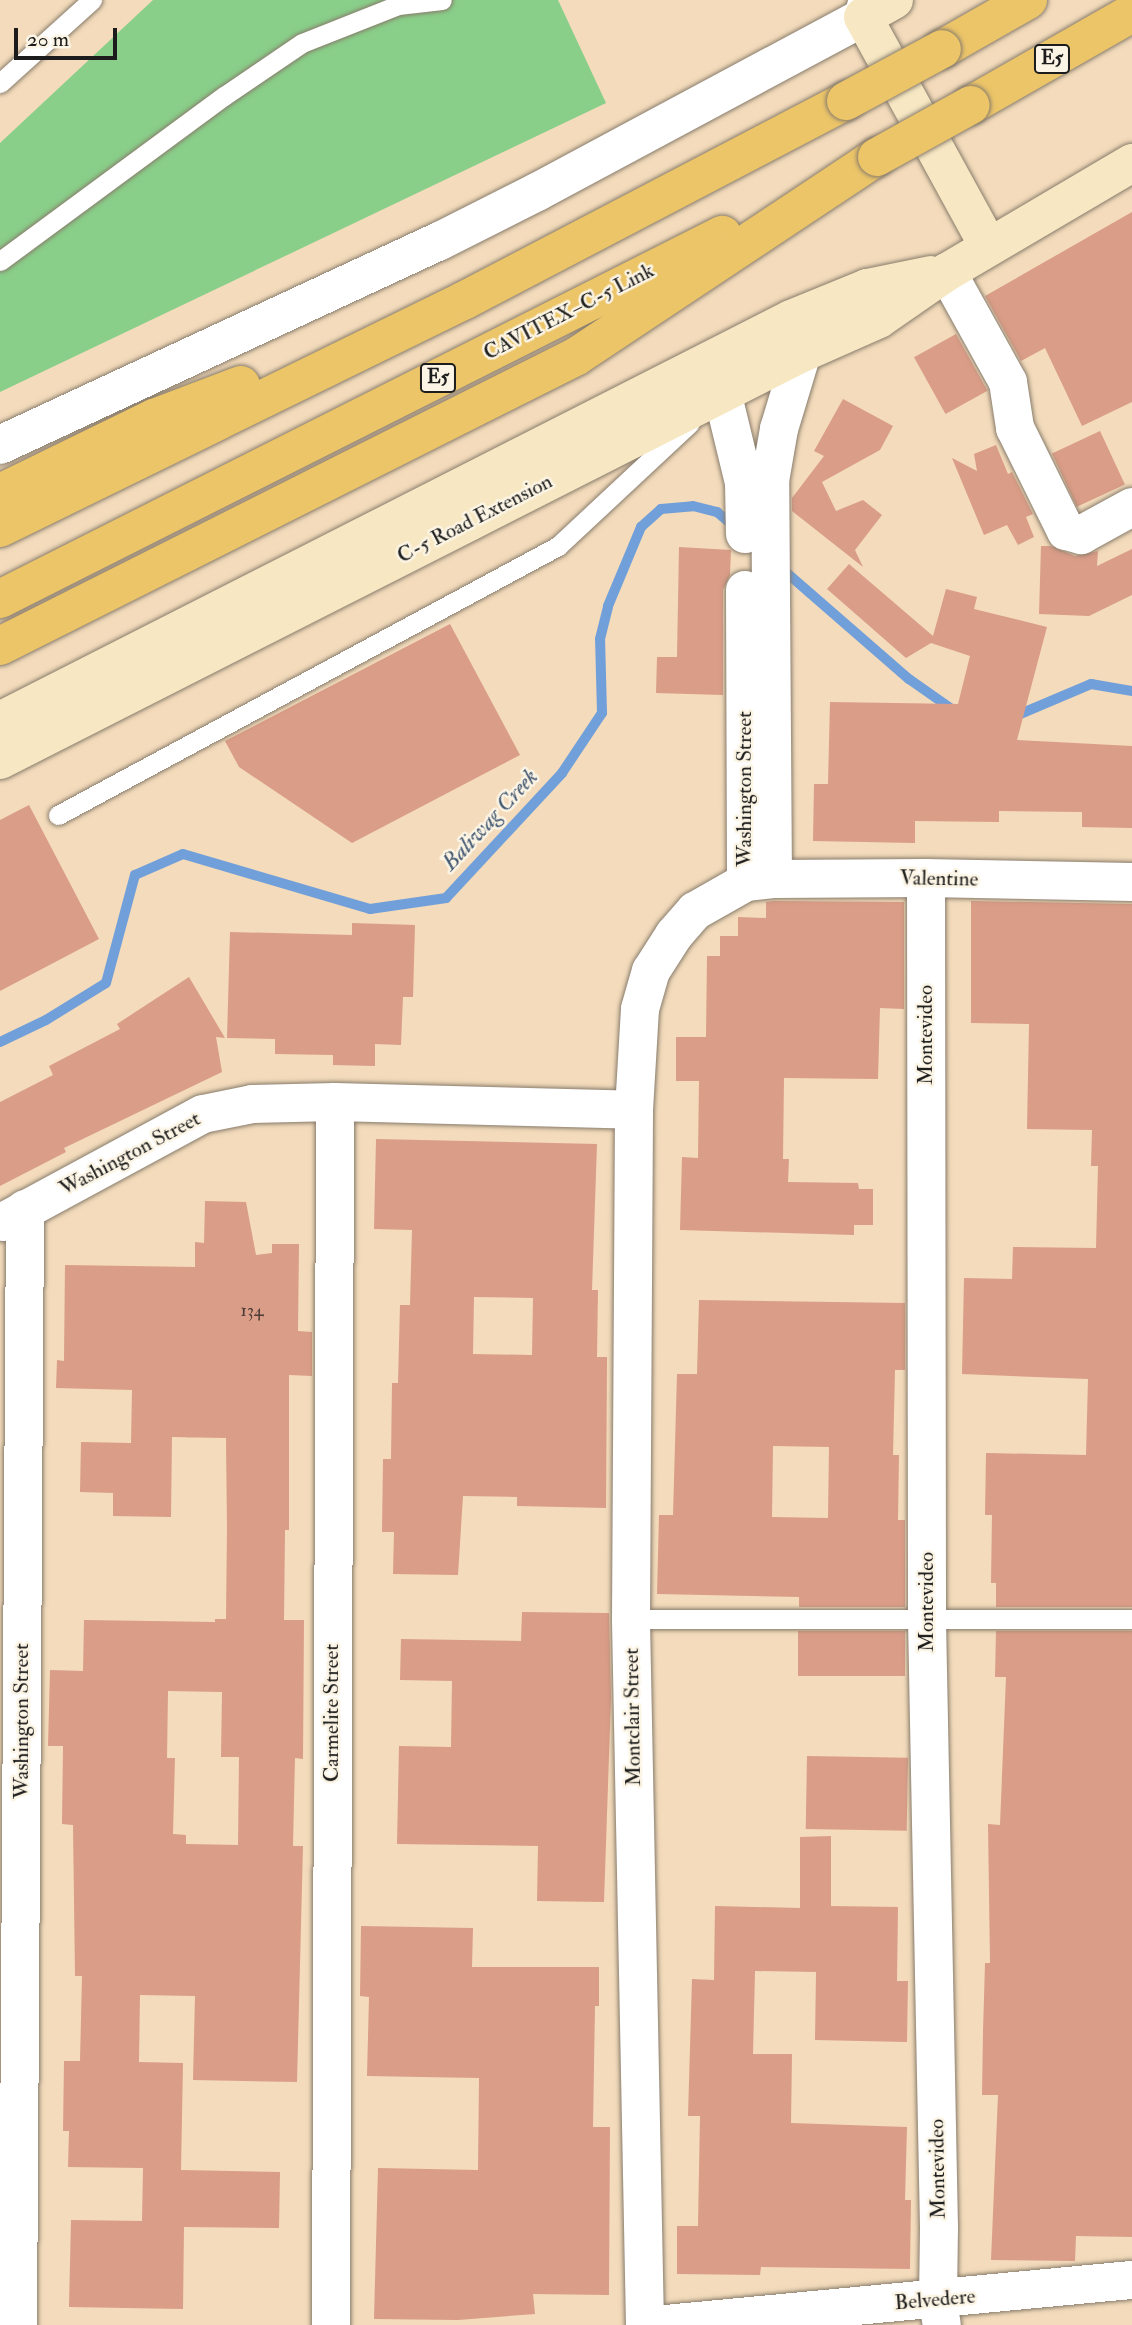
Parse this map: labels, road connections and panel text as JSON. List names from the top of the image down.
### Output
{
  "streets": {
    "highway": ["E5", "CAVITEX–C-5 Link"],
    "main road": ["C-5 Road Extension"],
    "street": [
      "Washington Street",
      "Valentine",
      "Montevideo",
      "Carmelite Street",
      "Montclair Street",
      "Belvedere"
    ]
  },
  "crossings": [
    ["C-5 Road Extension", "Washington Street"],
    ["Washington Street", "Valentine"],
    ["Washington Street", "Carmelite Street"],
    ["Washington Street", "Montclair Street"],
    ["Valentine", "Montevideo"],
    ["Montevideo", "Belvedere"]
  ],
  "water": ["Baliwag Creek"],
  "house_numbers": ["134"],
  "scale_bar": "20 m"
}
